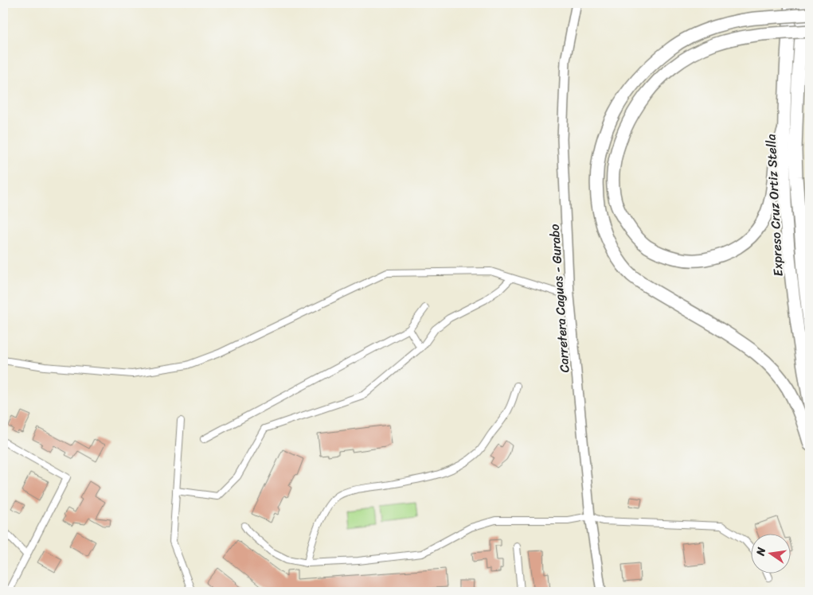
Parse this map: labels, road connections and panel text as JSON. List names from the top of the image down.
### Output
{
  "streets": {
    "highway": ["Expreso Cruz Ortiz Stella"],
    "main road": ["Carretera Caguas - Gurabo"]
  },
  "north": "left"
}
